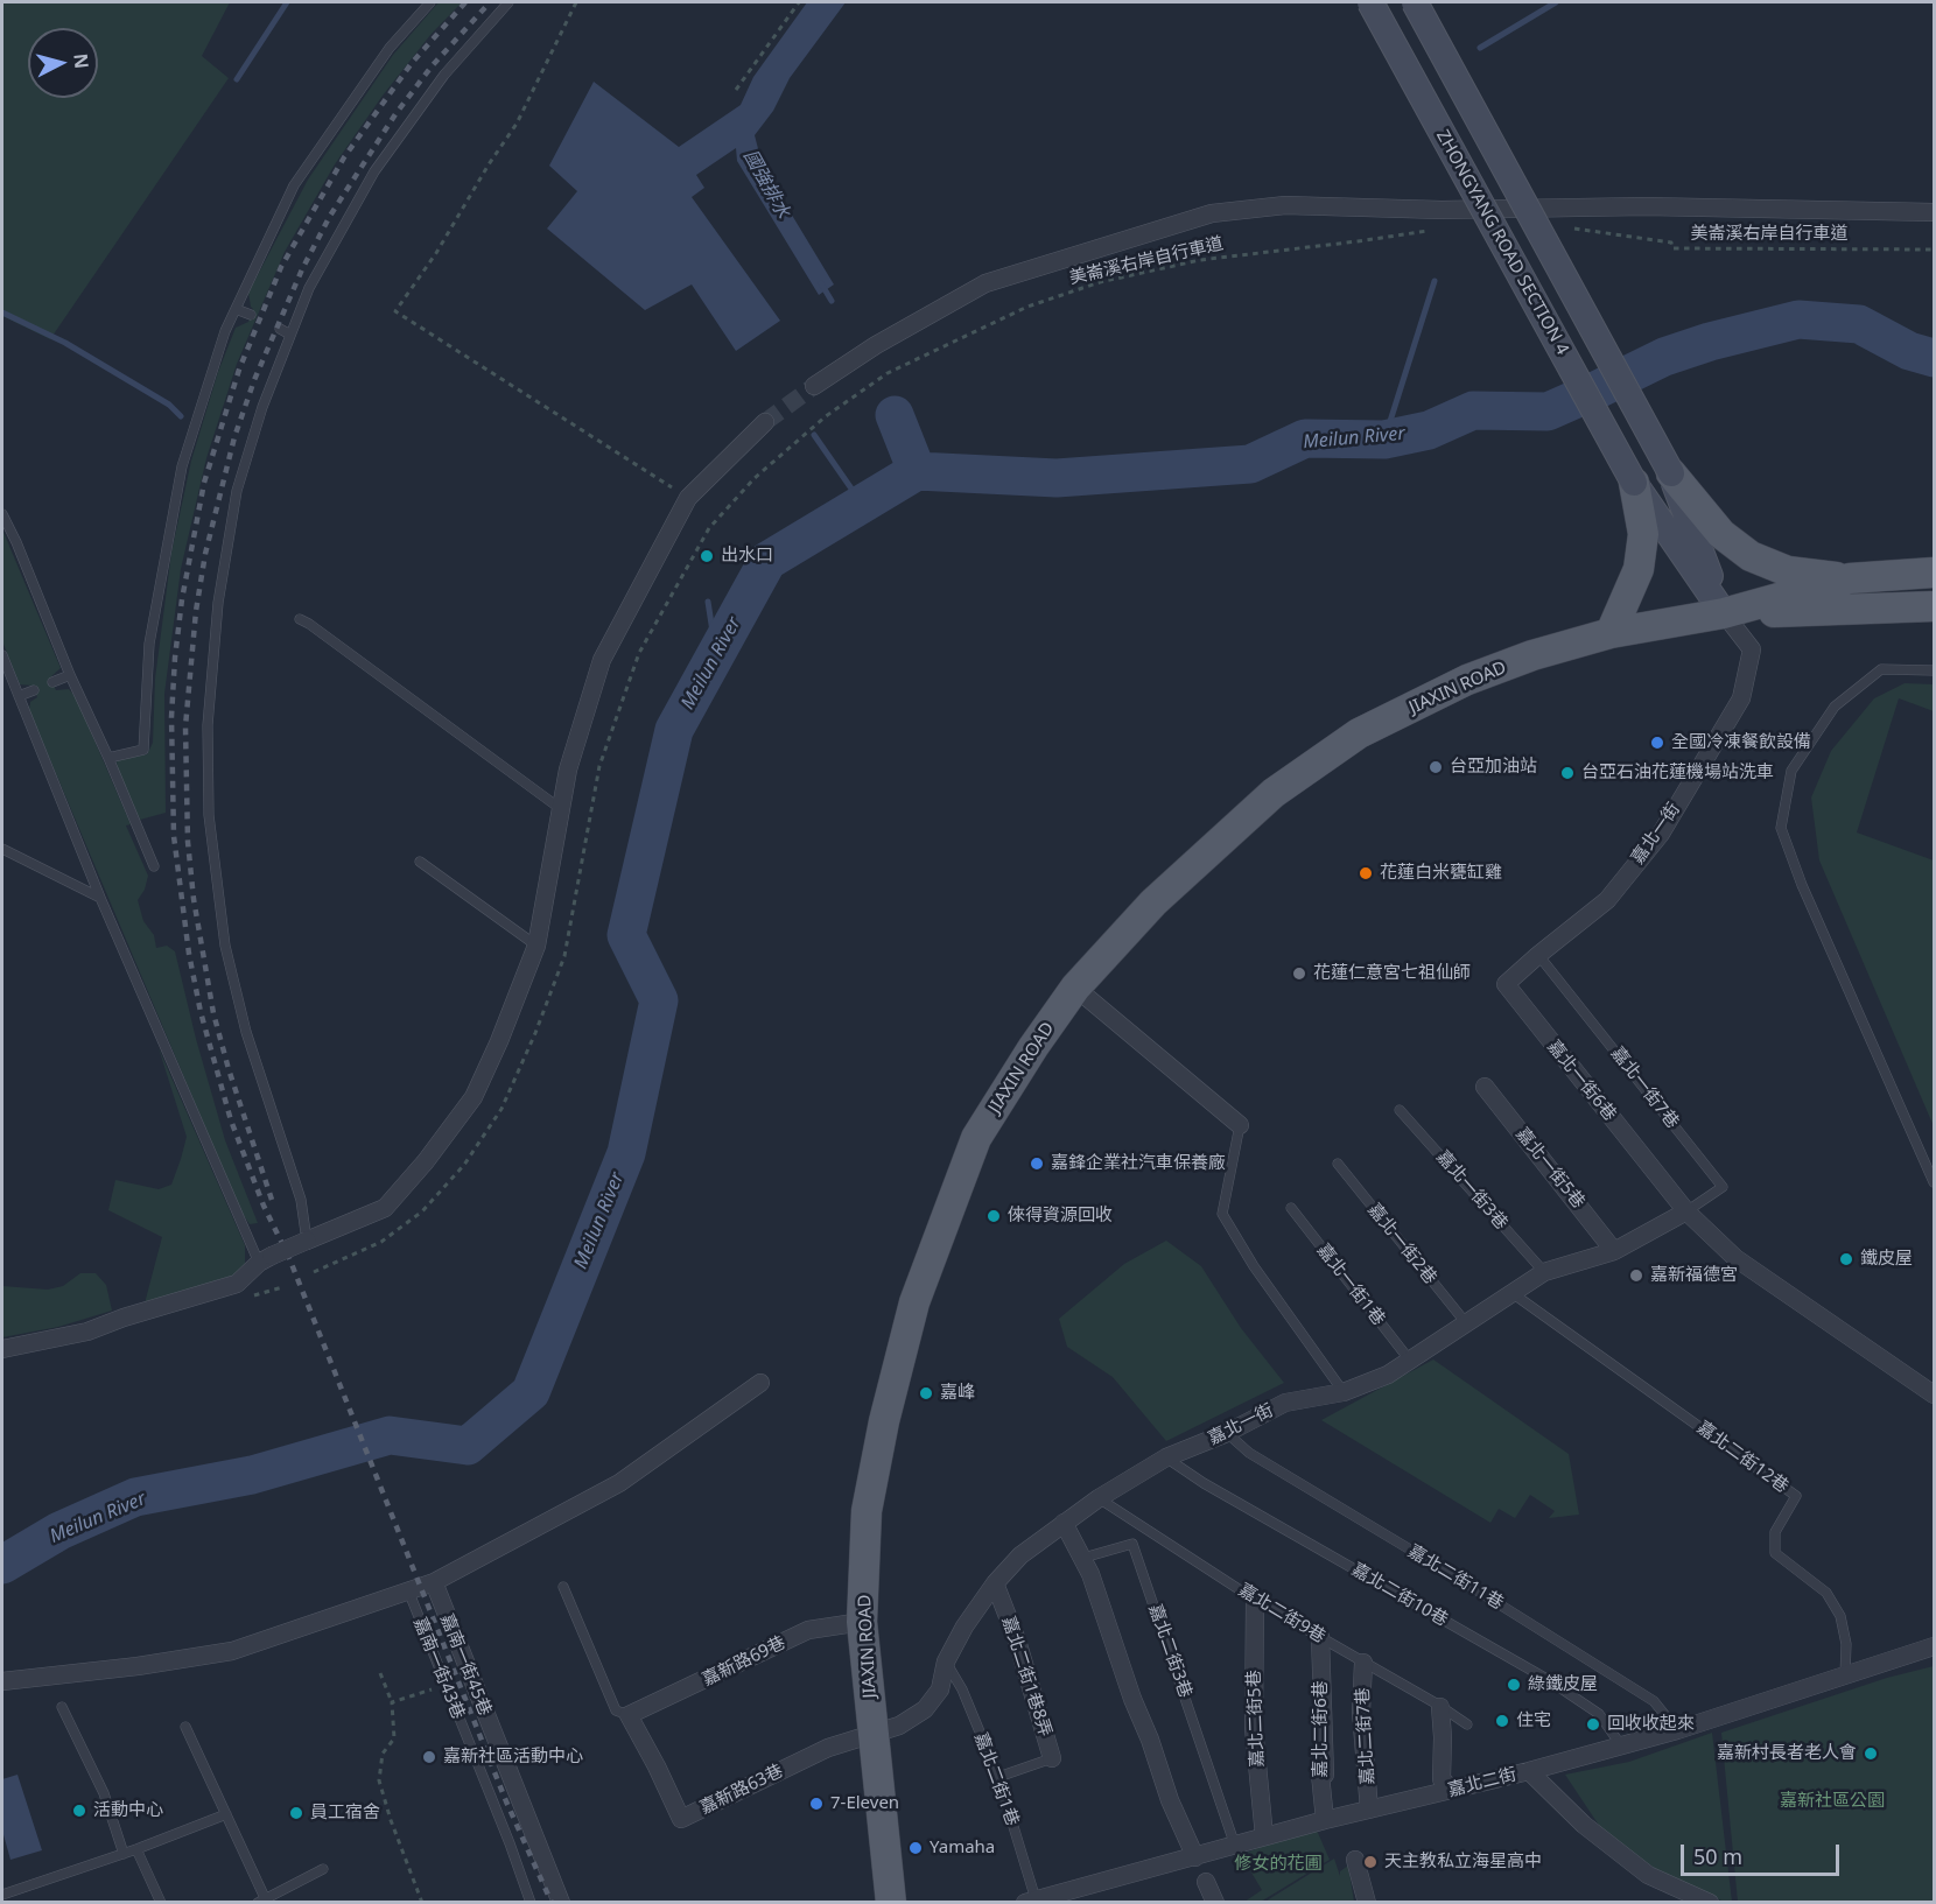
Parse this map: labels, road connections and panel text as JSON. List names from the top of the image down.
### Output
{
  "streets": {
    "main road": ["JIAXIN ROAD"],
    "street": [
      "ZHONGYANG ROAD SECTION 4",
      "嘉北一街",
      "嘉北一街6巷",
      "嘉北一街5巷",
      "嘉新路69巷",
      "嘉南一街45巷",
      "嘉北二街1巷8弄",
      "嘉北二街5巷",
      "嘉北二街6巷",
      "嘉北二街7巷",
      "嘉北二街",
      "嘉新路63巷"
    ],
    "lane": [
      "嘉北一街7巷",
      "嘉北一街3巷",
      "嘉北一街2巷",
      "嘉北一街1巷",
      "嘉北二街12巷",
      "嘉北二街11巷",
      "嘉北二街10巷",
      "嘉北二街9巷",
      "嘉北二街3巷",
      "嘉南一街43巷",
      "嘉北二街1巷"
    ],
    "path": ["美崙溪右岸自行車道"]
  },
  "crossings": [
    ["ZHONGYANG ROAD SECTION 4", "JIAXIN ROAD"],
    ["ZHONGYANG ROAD SECTION 4", "嘉北一街"],
    ["JIAXIN ROAD", "嘉北一街"],
    ["JIAXIN ROAD", "嘉新路69巷"],
    ["JIAXIN ROAD", "嘉新路63巷"],
    ["嘉北一街", "嘉北一街6巷"],
    ["嘉北一街", "嘉北一街7巷"],
    ["嘉北一街", "嘉北一街5巷"],
    ["嘉北一街", "嘉北一街3巷"],
    ["嘉北一街", "嘉北一街2巷"],
    ["嘉北一街", "嘉北一街1巷"],
    ["嘉北一街", "嘉北二街12巷"],
    ["嘉北一街", "嘉北二街11巷"],
    ["嘉北一街", "嘉北二街10巷"],
    ["嘉北一街", "嘉北二街9巷"],
    ["嘉北一街", "嘉北二街3巷"],
    ["嘉北一街", "嘉北二街1巷8弄"],
    ["嘉北一街", "嘉北二街1巷"],
    ["嘉北一街", "嘉新路63巷"],
    ["嘉北一街6巷", "嘉北一街7巷"],
    ["嘉北二街12巷", "嘉北二街"],
    ["嘉北二街11巷", "嘉北二街"],
    ["嘉北二街10巷", "嘉北二街"],
    ["嘉北二街9巷", "嘉北二街5巷"],
    ["嘉北二街9巷", "嘉北二街6巷"],
    ["嘉北二街9巷", "嘉北二街7巷"],
    ["嘉北二街3巷", "嘉北二街"],
    ["嘉新路69巷", "嘉新路63巷"],
    ["嘉北二街1巷8弄", "嘉北二街1巷"],
    ["嘉北二街5巷", "嘉北二街"],
    ["嘉北二街6巷", "嘉北二街"],
    ["嘉北二街7巷", "嘉北二街"],
    ["嘉北二街1巷", "嘉北二街"]
  ],
  "water": ["國強排水", "Meilun River"],
  "parks": ["嘉新社區公園", "修女的花圃"],
  "places": [
    "出水口",
    "全國冷凍餐飲設備",
    "台亞加油站",
    "台亞石油花蓮機場站洗車",
    "花蓮白米甕缸雞",
    "花蓮仁意宮七祖仙師",
    "嘉鋒企業社汽車保養廠",
    "倈得資源回收",
    "鐵皮屋",
    "嘉新福德宮",
    "嘉峰",
    "綠鐵皮屋",
    "住宅",
    "回收收起來",
    "嘉新村長者老人會",
    "嘉新社區活動中心",
    "7-Eleven",
    "活動中心",
    "員工宿舍",
    "Yamaha",
    "天主教私立海星高中"
  ],
  "scale_bar": "50 m",
  "north": "right"
}
